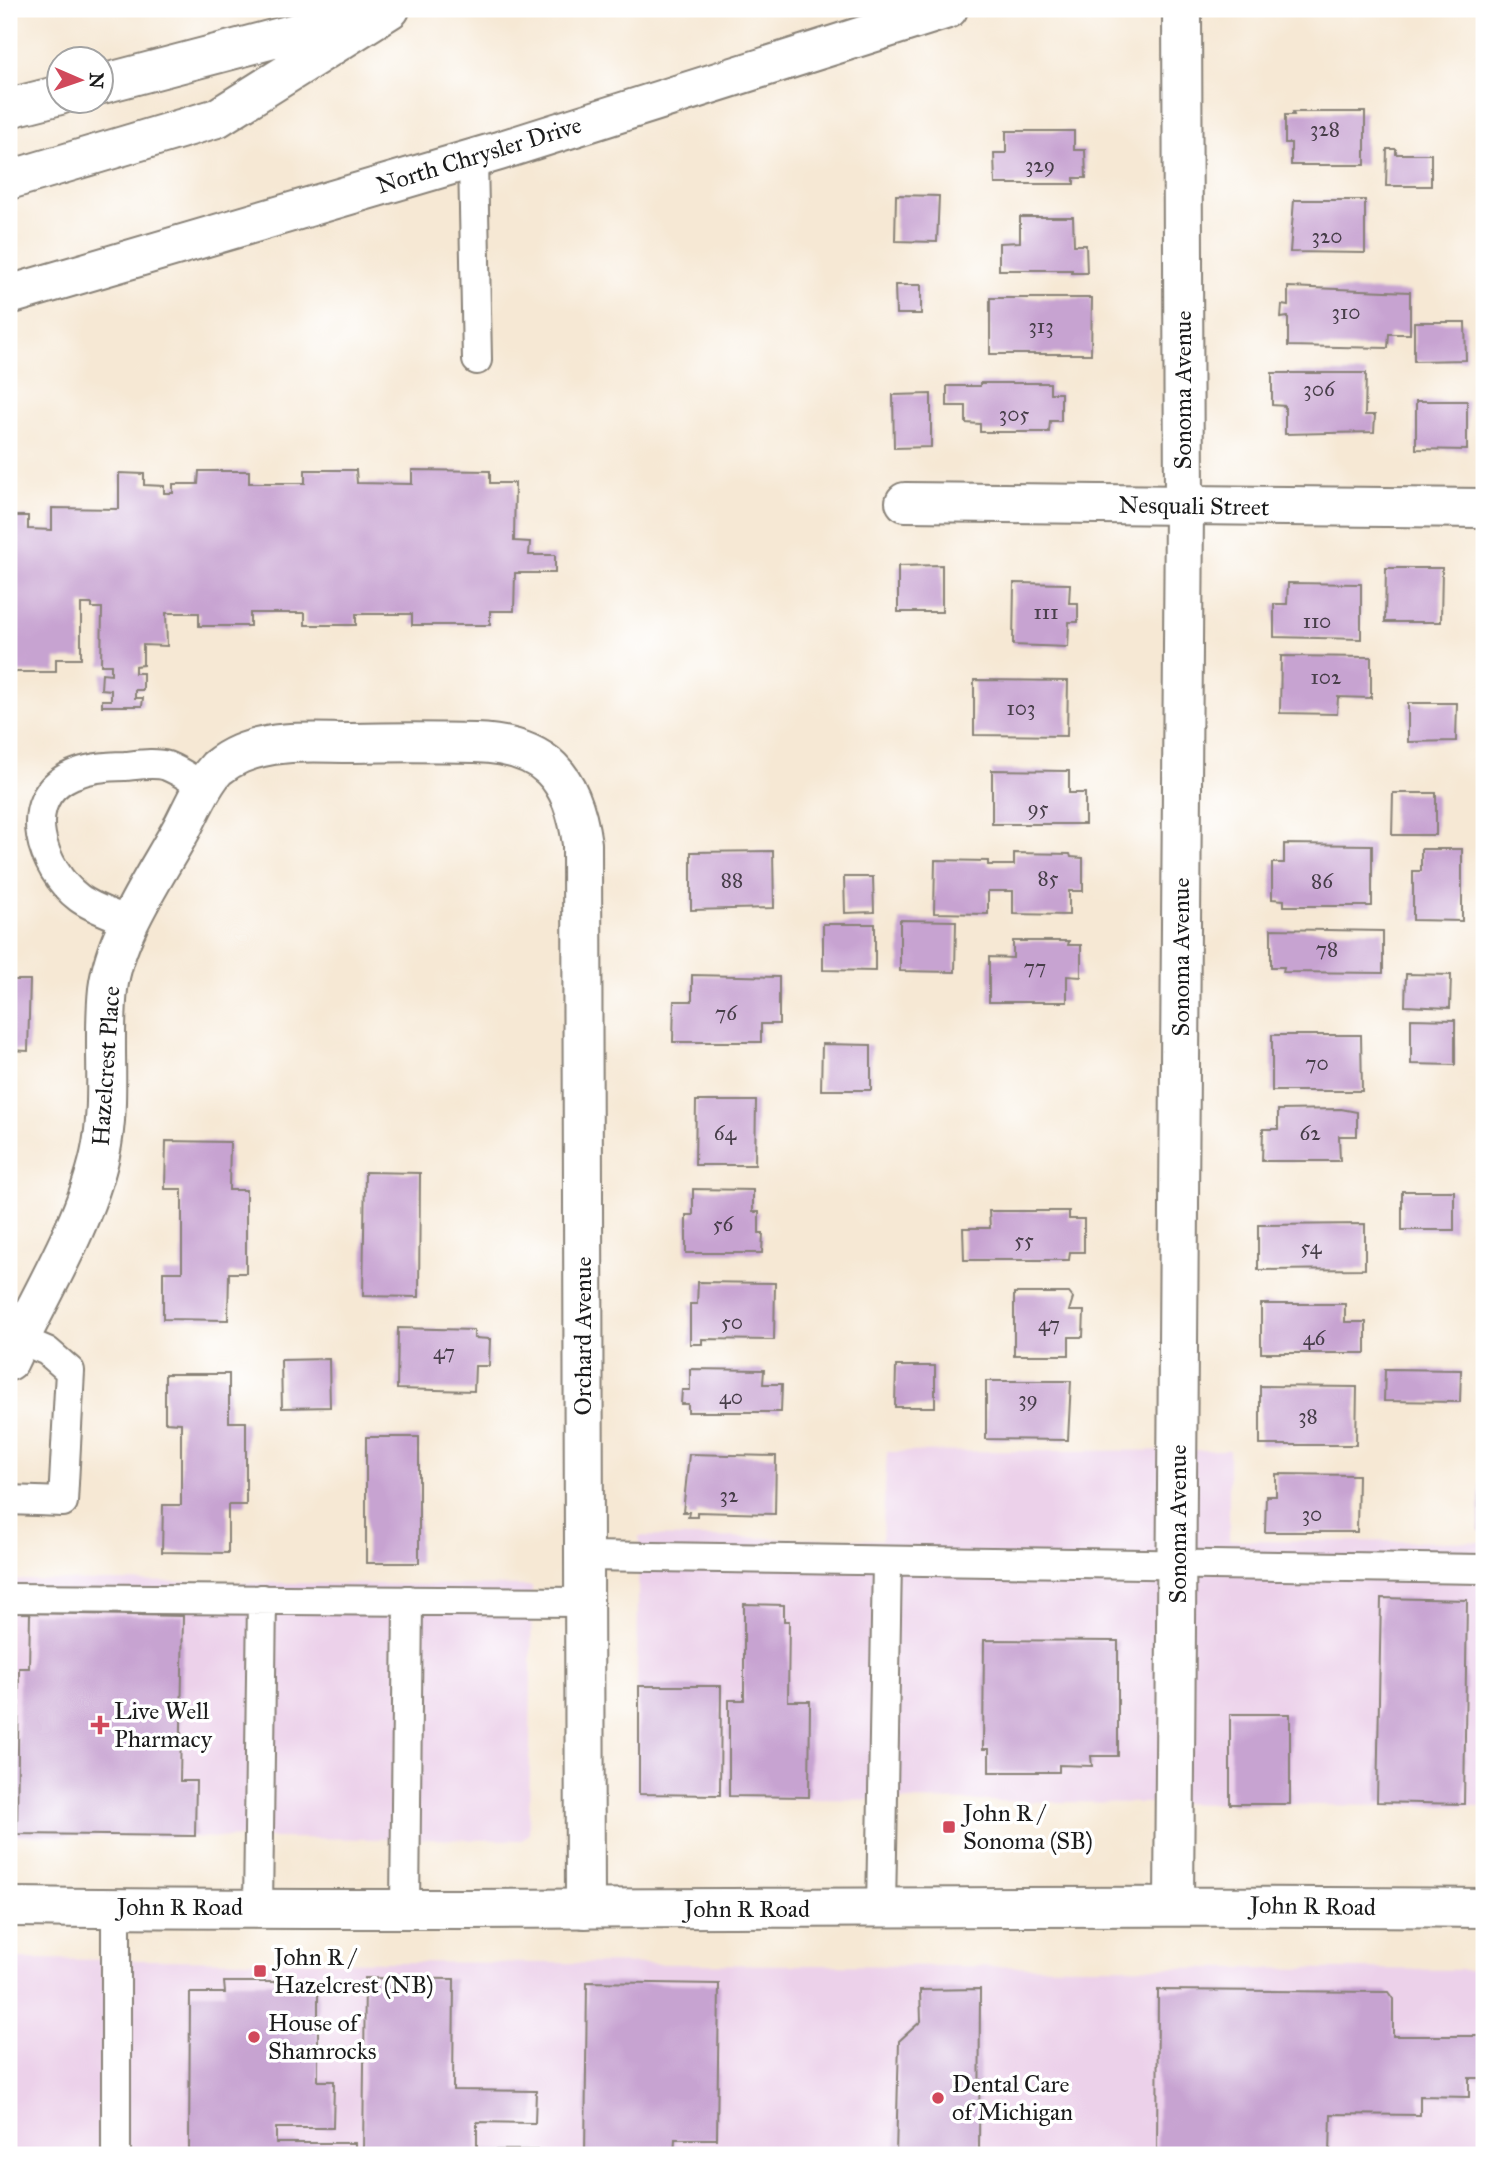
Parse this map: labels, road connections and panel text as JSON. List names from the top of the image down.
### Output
{
  "streets": {
    "main road": [
      "North Chrysler Drive",
      "Sonoma Avenue",
      "Nesquali Street",
      "Hazelcrest Place",
      "Orchard Avenue",
      "John R Road"
    ]
  },
  "crossings": [
    ["Sonoma Avenue", "Nesquali Street"],
    ["Sonoma Avenue", "John R Road"],
    ["Hazelcrest Place", "Orchard Avenue"],
    ["Orchard Avenue", "John R Road"]
  ],
  "places": {
    "health": ["Live Well Pharmacy"],
    "transit": ["John R / Sonoma (SB)", "John R / Hazelcrest (NB)"],
    "other": ["House of Shamrocks", "Dental Care of Michigan"]
  },
  "house_numbers": [
    "328",
    "329",
    "320",
    "310",
    "313",
    "306",
    "305",
    "111",
    "110",
    "102",
    "103",
    "95",
    "85",
    "88",
    "86",
    "78",
    "77",
    "76",
    "70",
    "64",
    "62",
    "56",
    "55",
    "54",
    "50",
    "47",
    "46",
    "47",
    "40",
    "39",
    "38",
    "32",
    "30"
  ],
  "north": "right"
}
